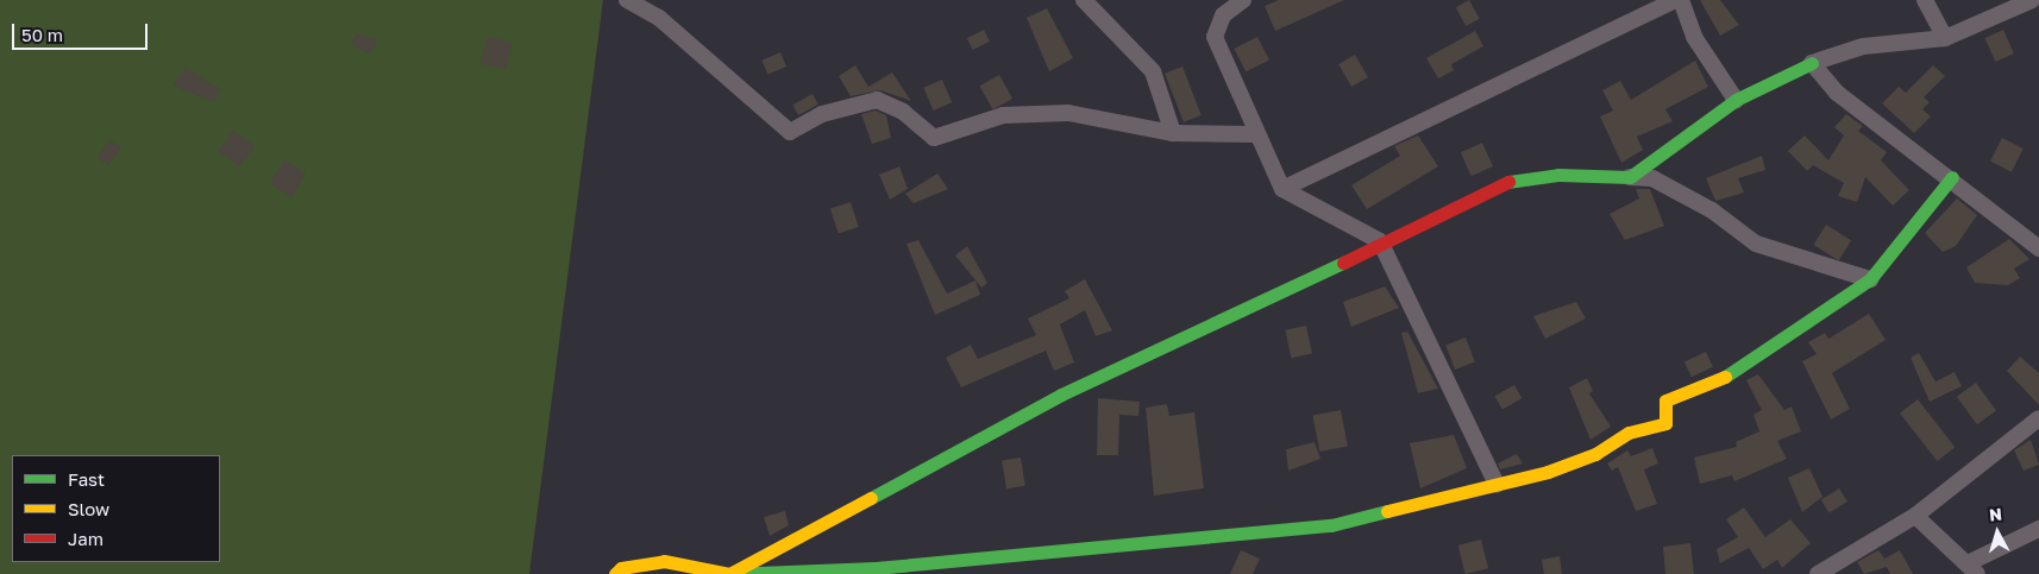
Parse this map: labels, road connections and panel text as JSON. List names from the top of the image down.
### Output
{
  "legend": ["Fast", "Slow", "Jam"],
  "scale_bar": "50 m",
  "north": "top"
}
